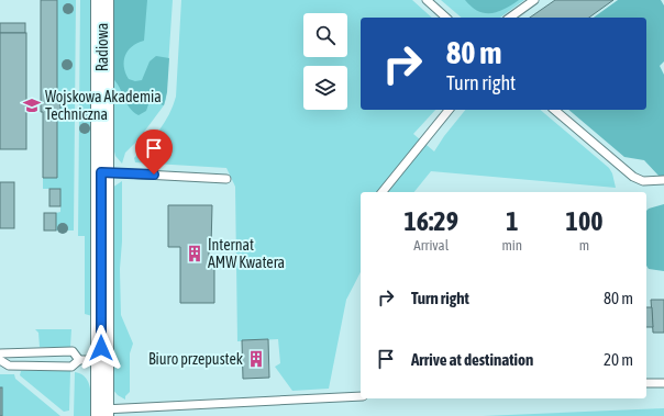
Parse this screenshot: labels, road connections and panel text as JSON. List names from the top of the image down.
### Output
{
  "streets": {
    "main road": ["Radiowa"]
  },
  "places": {
    "school or university": ["Wojskowa Akademia Techniczna"],
    "building": ["Internat AMW Kwatera", "Biuro przepustek"]
  },
  "page": {
    "turn": ["80 m", "Turn right"],
    "eta": [
      "16:29",
      "Arrival",
      "1",
      "min",
      "100",
      "m"
    ],
    "list": [
      {
        "name": "Turn right",
        "value": "80 m"
      },
      {
        "name": "Arrive at destination",
        "value": "20 m"
      }
    ]
  }
}
